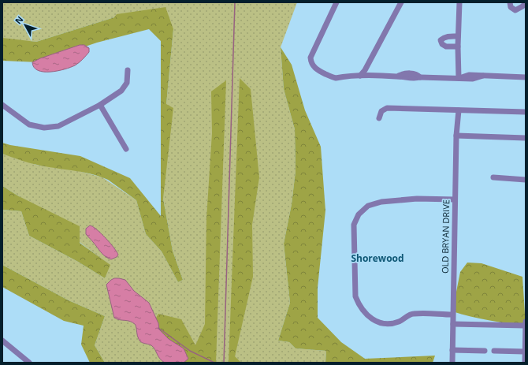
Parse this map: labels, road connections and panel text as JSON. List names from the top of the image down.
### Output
{
  "streets": {
    "street": ["OLD BRYAN DRIVE"]
  },
  "districts": ["Shorewood"],
  "north": "top left"
}
